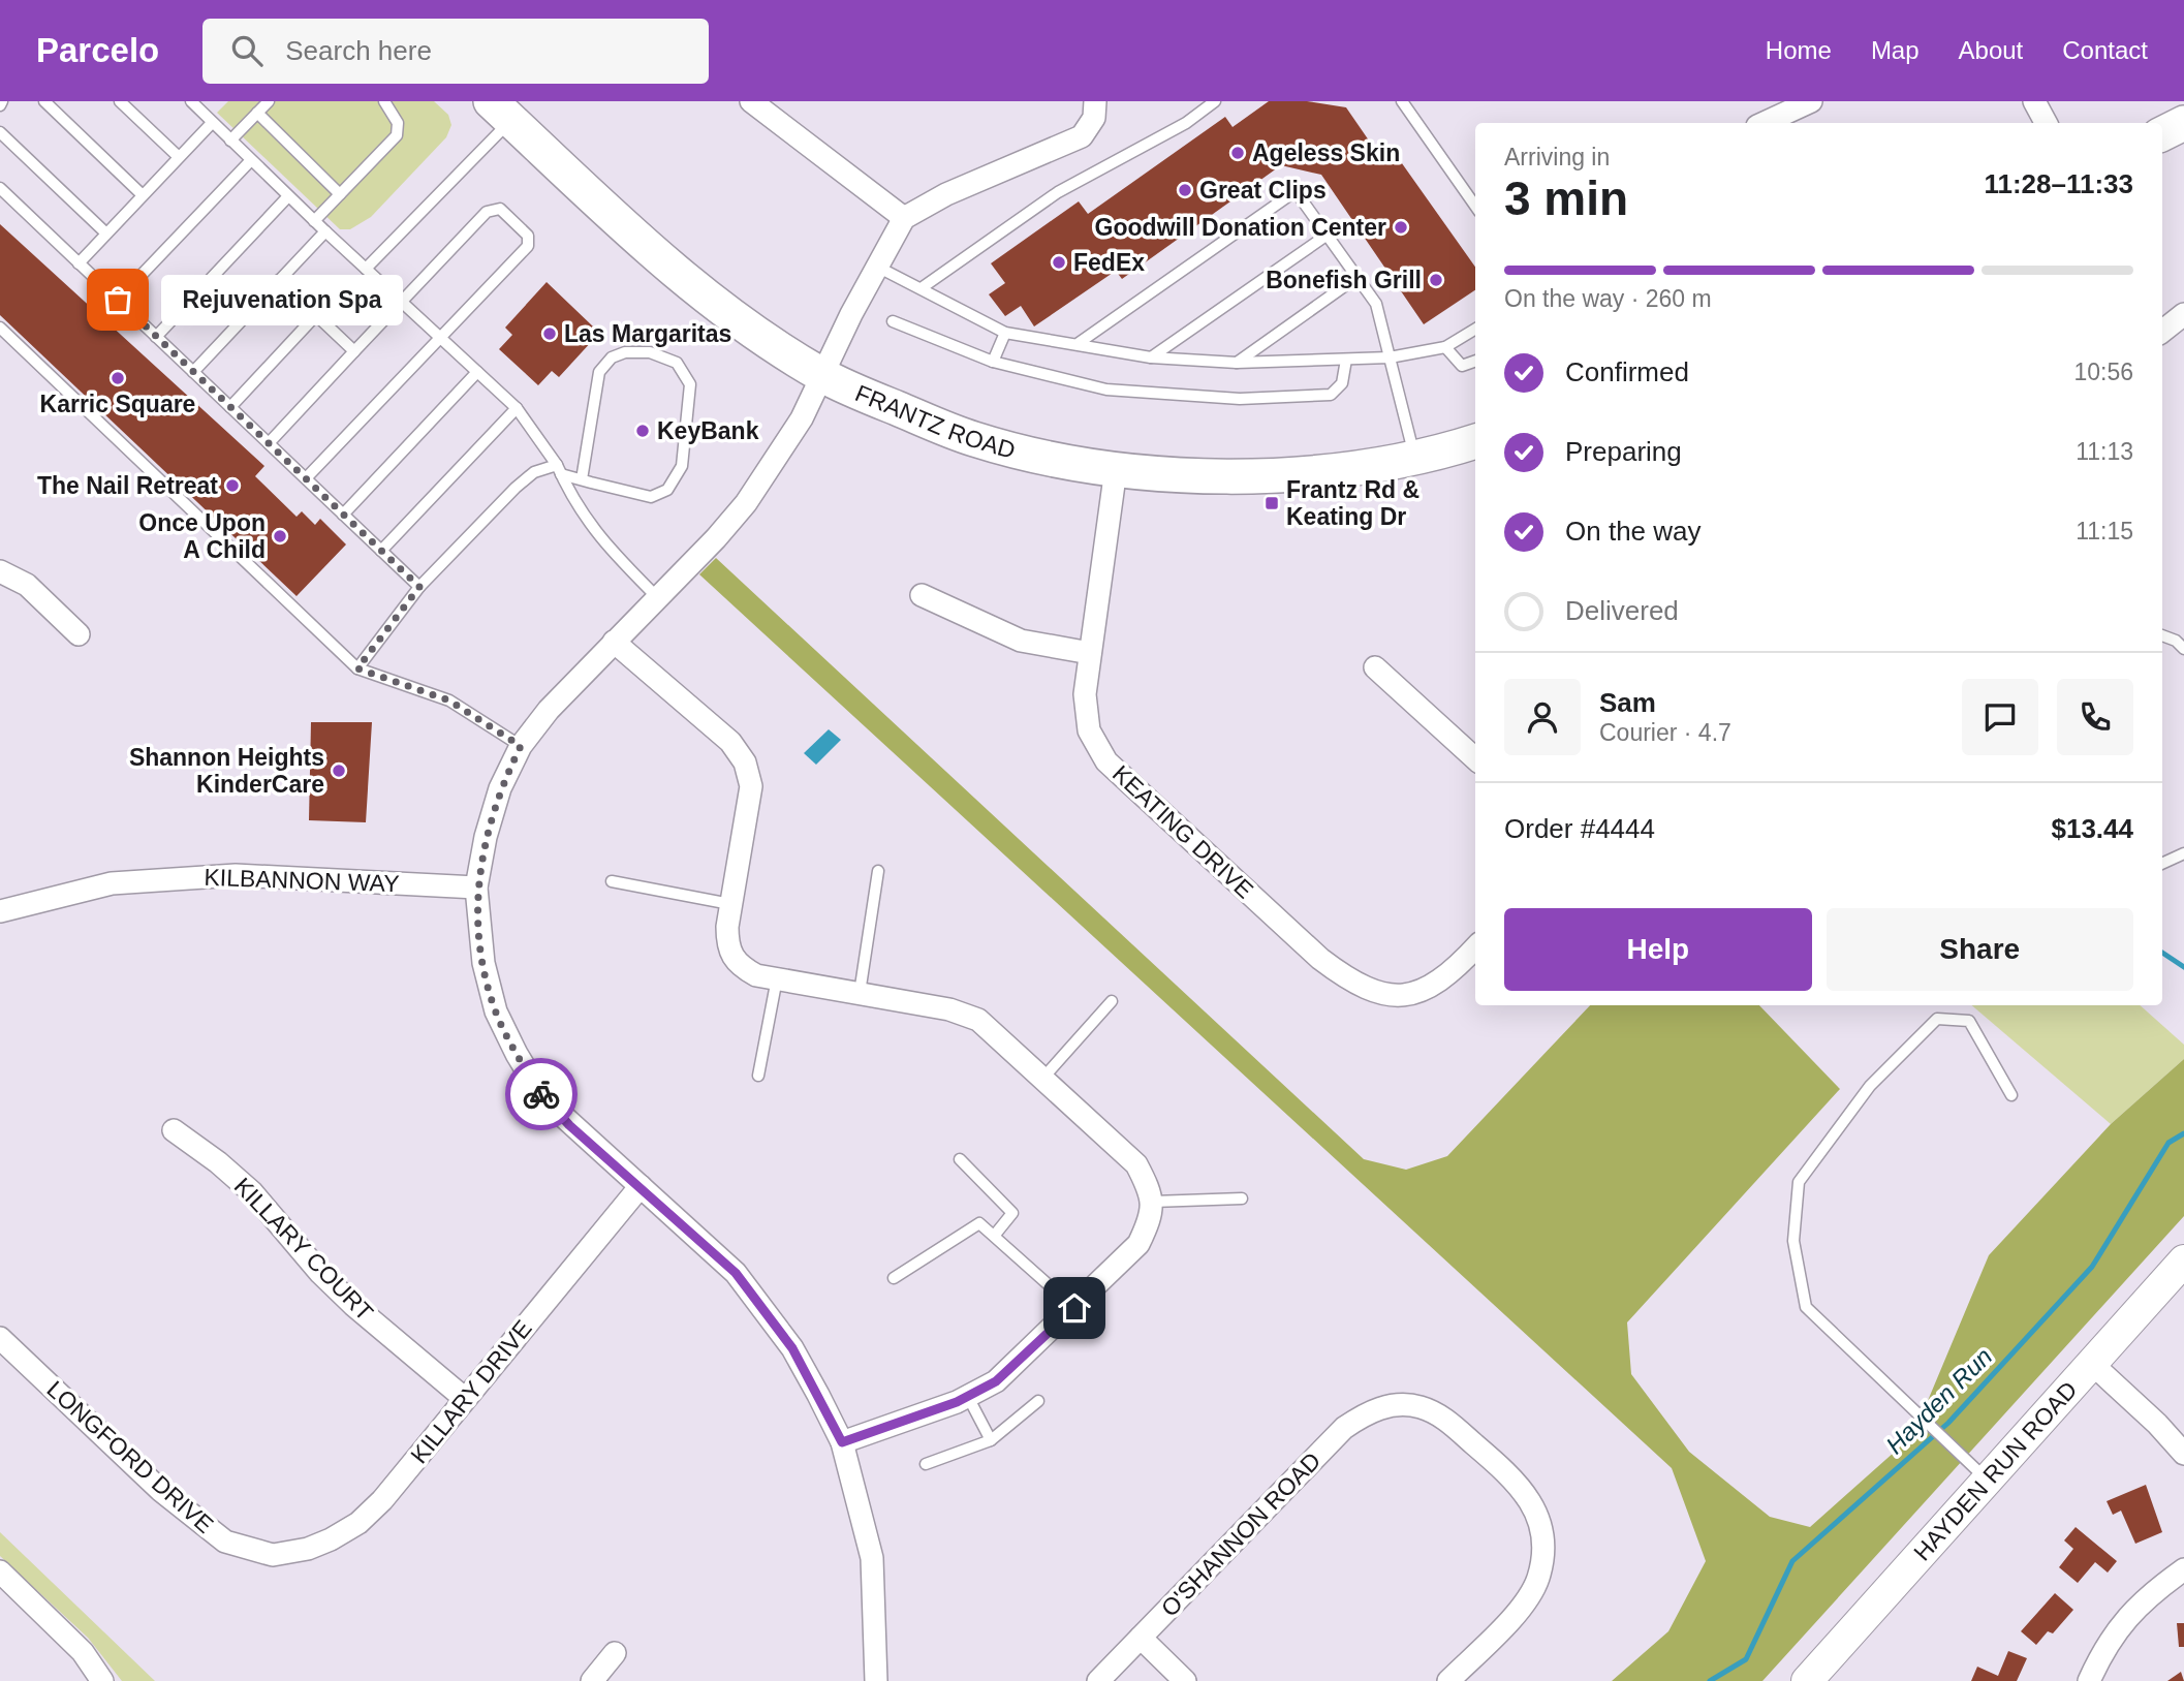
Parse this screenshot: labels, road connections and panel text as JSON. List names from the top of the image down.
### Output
{
  "streets": {
    "main road": ["FRANTZ ROAD", "HAYDEN RUN ROAD"],
    "street": [
      "KEATING DRIVE",
      "KILBANNON WAY",
      "KILLARY COURT",
      "KILLARY DRIVE",
      "LONGFORD DRIVE",
      "O'SHANNON ROAD"
    ]
  },
  "crossings": [
    ["FRANTZ ROAD", "KEATING DRIVE"],
    ["KILLARY COURT", "KILLARY DRIVE"],
    ["KILLARY DRIVE", "LONGFORD DRIVE"]
  ],
  "water": ["Hayden Run"],
  "places": {
    "other": [
      "Ageless Skin",
      "Great Clips",
      "Goodwill Donation Center",
      "FedEx",
      "Bonefish Grill",
      "Rejuvenation Spa",
      "Las Margaritas",
      "Karric Square",
      "KeyBank",
      "The Nail Retreat",
      "Once Upon A Child",
      "Shannon Heights KinderCare"
    ],
    "transit": ["Frantz Rd & Keating Dr"]
  },
  "page": {
    "header": "Parcelo",
    "search": "Search here",
    "nav": [
      "Home",
      "Map",
      "About",
      "Contact"
    ],
    "heading": ["3 min", "Arriving in", "11:28–11:33"],
    "panel": [
      "Sam",
      "Courier · 4.7",
      "Order #4444",
      "$13.44"
    ],
    "bar": "On the way · 260 m",
    "bubble": "Rejuvenation Spa",
    "list": [
      ["Confirmed", "10:56"],
      ["Preparing", "11:13"],
      ["On the way", "11:15"],
      "Delivered"
    ],
    "buttons": ["Help", "Share"]
  }
}
